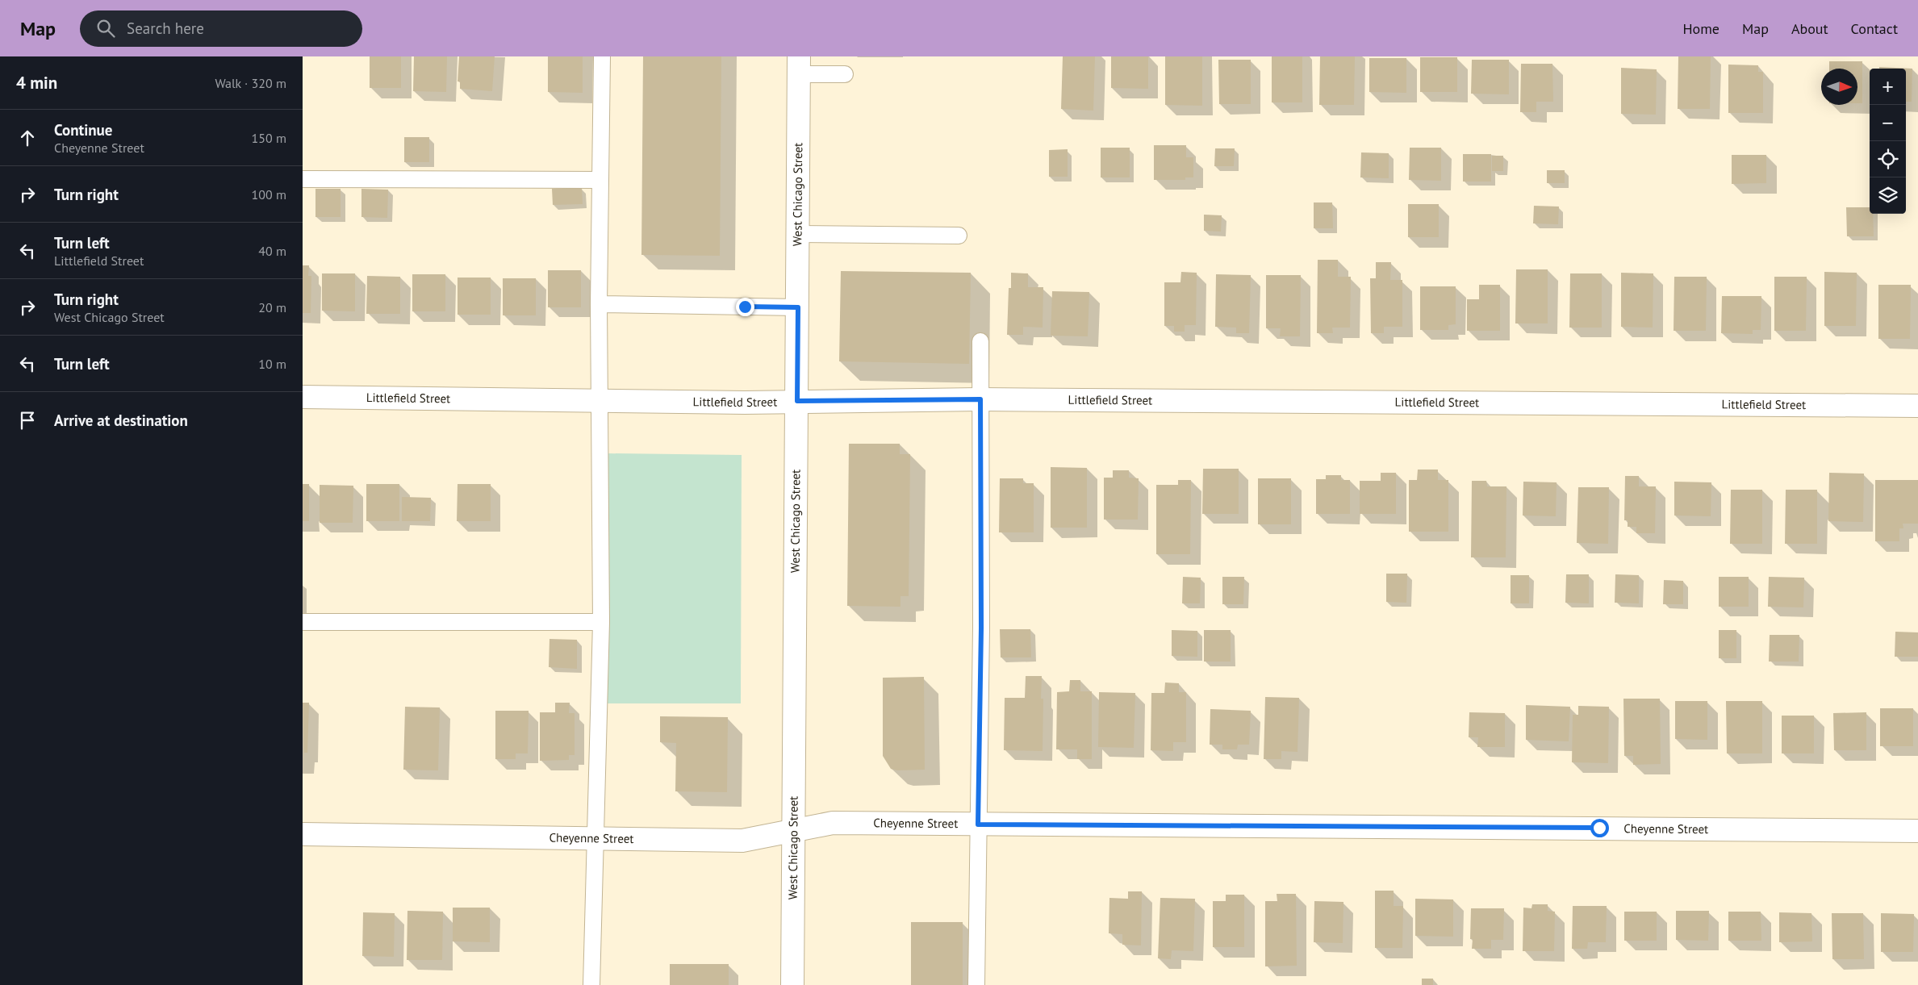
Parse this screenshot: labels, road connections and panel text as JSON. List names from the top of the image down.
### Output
{
  "streets": {
    "street": ["West Chicago Street", "Littlefield Street", "Cheyenne Street"]
  },
  "crossings": [
    ["West Chicago Street", "Littlefield Street"],
    ["West Chicago Street", "Cheyenne Street"]
  ],
  "north": "right",
  "page": {
    "header": "Map",
    "search": "Search here",
    "nav": [
      "Home",
      "Map",
      "About",
      "Contact"
    ],
    "heading": ["4 min", "Walk · 320 m"],
    "map_buttons": ["+", "−"],
    "list": [
      ["Continue", "Cheyenne Street", "150 m"],
      ["Turn right", "100 m"],
      ["Turn left", "Littlefield Street", "40 m"],
      ["Turn right", "West Chicago Street", "20 m"],
      ["Turn left", "10 m"],
      "Arrive at destination"
    ]
  }
}
